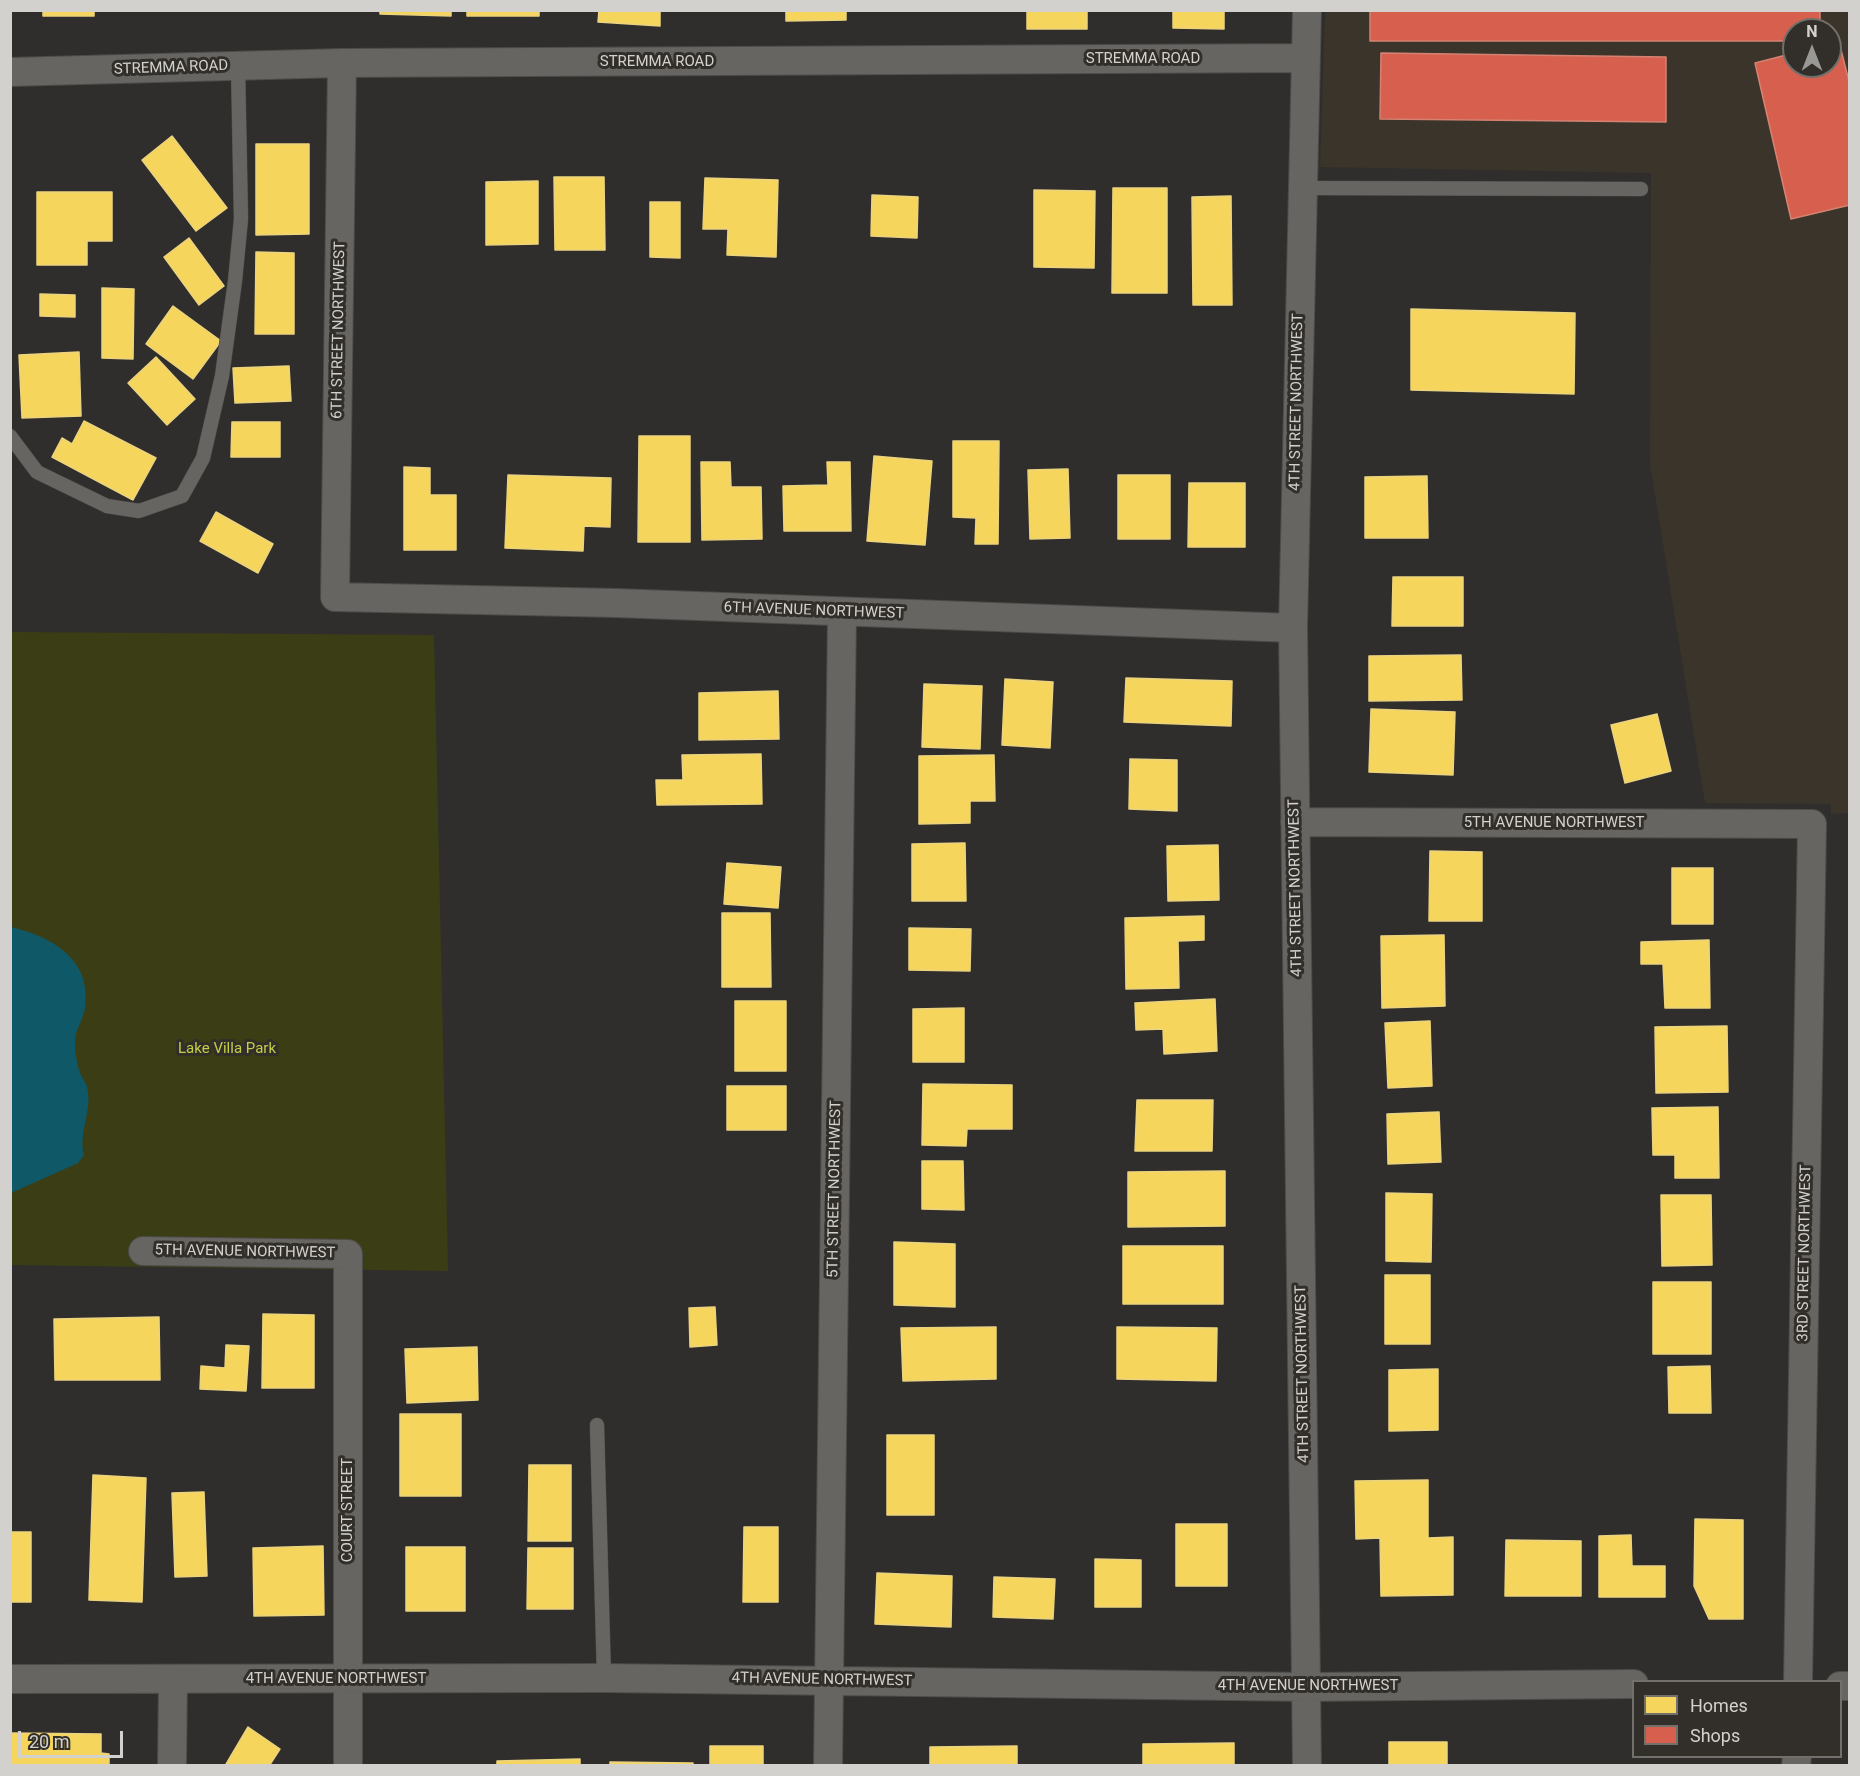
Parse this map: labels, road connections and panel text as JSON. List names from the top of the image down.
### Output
{
  "streets": {
    "street": [
      "STREMMA ROAD",
      "6TH STREET NORTHWEST",
      "4TH STREET NORTHWEST",
      "6TH AVENUE NORTHWEST",
      "5TH AVENUE NORTHWEST",
      "5TH STREET NORTHWEST",
      "3RD STREET NORTHWEST",
      "COURT STREET",
      "4TH AVENUE NORTHWEST"
    ]
  },
  "crossings": [
    ["STREMMA ROAD", "6TH STREET NORTHWEST"],
    ["STREMMA ROAD", "4TH STREET NORTHWEST"],
    ["6TH STREET NORTHWEST", "6TH AVENUE NORTHWEST"],
    ["4TH STREET NORTHWEST", "6TH AVENUE NORTHWEST"],
    ["4TH STREET NORTHWEST", "5TH AVENUE NORTHWEST"],
    ["4TH STREET NORTHWEST", "4TH AVENUE NORTHWEST"],
    ["6TH AVENUE NORTHWEST", "5TH STREET NORTHWEST"],
    ["5TH AVENUE NORTHWEST", "3RD STREET NORTHWEST"],
    ["5TH AVENUE NORTHWEST", "COURT STREET"],
    ["5TH STREET NORTHWEST", "4TH AVENUE NORTHWEST"],
    ["COURT STREET", "4TH AVENUE NORTHWEST"]
  ],
  "parks": ["Lake Villa Park"],
  "legend": ["Homes", "Shops"],
  "scale_bar": "20 m",
  "north": "top"
}
